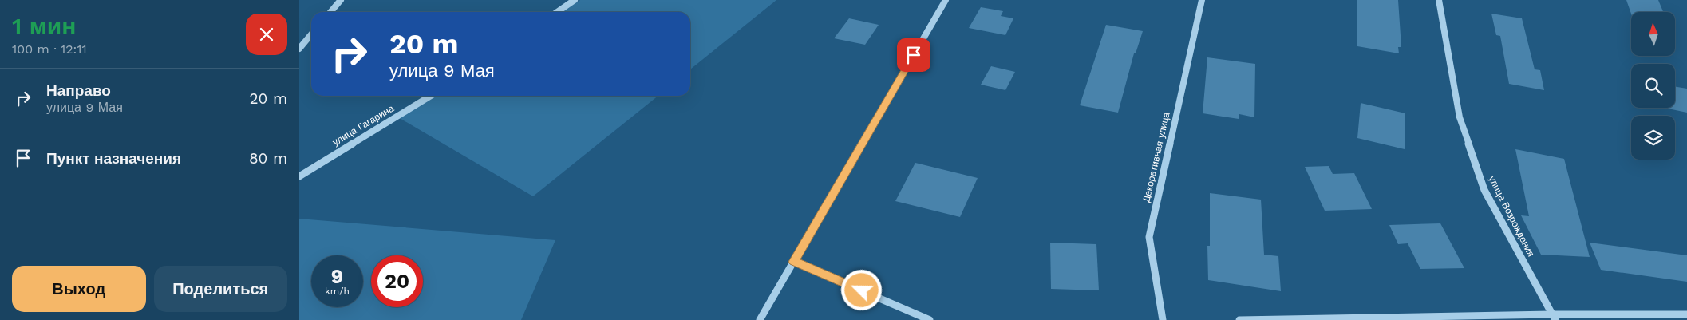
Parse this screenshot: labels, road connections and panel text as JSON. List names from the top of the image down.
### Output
{
  "streets": {
    "street": ["улица Гагарина", "Декоративная улица", "улица Возрождения"]
  },
  "north": "top",
  "page": {
    "heading": ["1 мин", "100 m · 12:11"],
    "turn": ["20 m", "улица 9 Мая"],
    "list": [
      {
        "name": "Направо",
        "note": "улица 9 Мая",
        "value": "20 m"
      },
      {
        "name": "Пункт назначения",
        "value": "80 m"
      }
    ],
    "speed": "9 km/h",
    "limit": "20",
    "buttons": ["Выход", "Поделиться"]
  }
}
